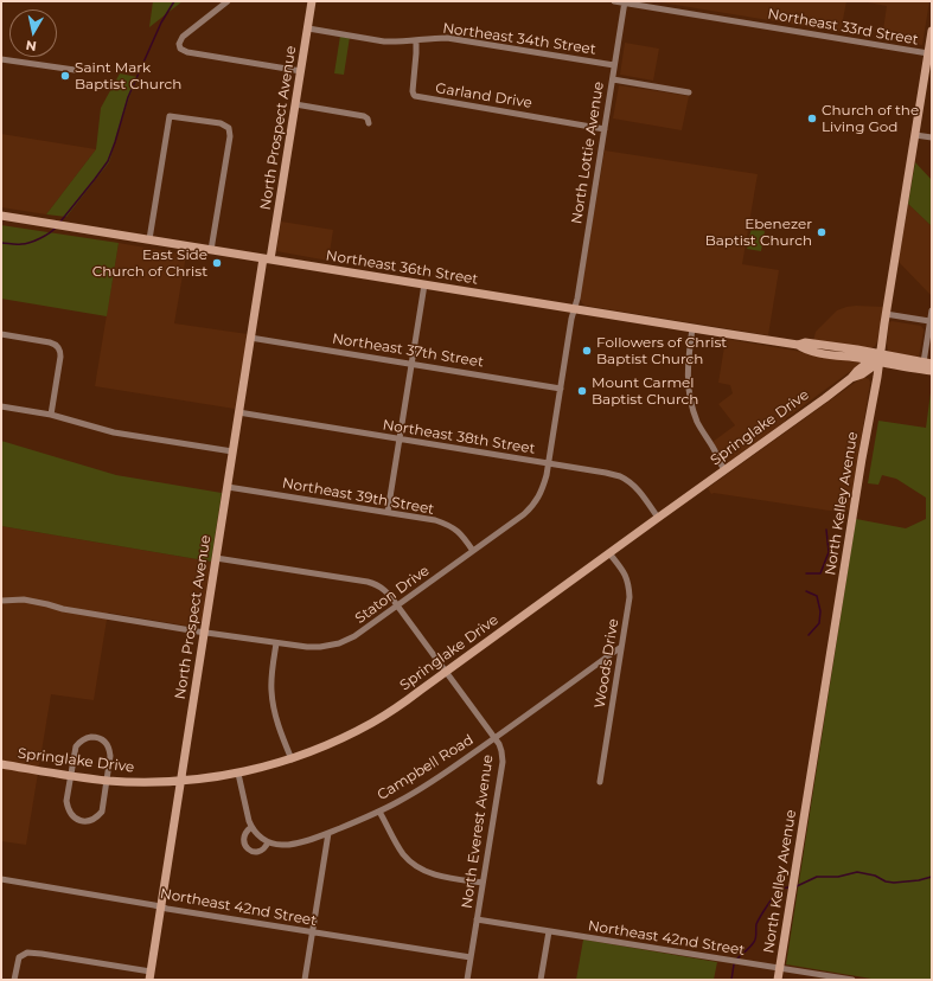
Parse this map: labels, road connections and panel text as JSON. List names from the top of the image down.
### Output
{
  "streets": {
    "street": [
      "Northeast 33rd Street",
      "Northeast 34th Street",
      "Garland Drive",
      "North Prospect Avenue",
      "North Lottie Avenue",
      "Northeast 36th Street",
      "Northeast 37th Street",
      "Springlake Drive",
      "Northeast 38th Street",
      "Northeast 39th Street",
      "North Kelley Avenue",
      "Staton Drive",
      "Woods Drive",
      "Campbell Road",
      "North Everest Avenue",
      "Northeast 42nd Street"
    ]
  },
  "crossings": [
    ["Northeast 33rd Street", "North Lottie Avenue"],
    ["Northeast 33rd Street", "North Kelley Avenue"],
    ["Northeast 34th Street", "Garland Drive"],
    ["Northeast 34th Street", "North Prospect Avenue"],
    ["Northeast 34th Street", "North Lottie Avenue"],
    ["Garland Drive", "North Lottie Avenue"],
    ["North Prospect Avenue", "Northeast 36th Street"],
    ["North Prospect Avenue", "Northeast 37th Street"],
    ["North Prospect Avenue", "Springlake Drive"],
    ["North Prospect Avenue", "Northeast 38th Street"],
    ["North Prospect Avenue", "Northeast 39th Street"],
    ["North Prospect Avenue", "Staton Drive"],
    ["North Prospect Avenue", "North Everest Avenue"],
    ["North Prospect Avenue", "Northeast 42nd Street"],
    ["North Lottie Avenue", "Northeast 36th Street"],
    ["North Lottie Avenue", "Staton Drive"],
    ["Northeast 36th Street", "Springlake Drive"],
    ["Northeast 36th Street", "North Kelley Avenue"],
    ["Northeast 36th Street", "Staton Drive"],
    ["Northeast 37th Street", "Staton Drive"],
    ["Springlake Drive", "Northeast 38th Street"],
    ["Springlake Drive", "North Kelley Avenue"],
    ["Springlake Drive", "Woods Drive"],
    ["Springlake Drive", "North Everest Avenue"],
    ["Northeast 38th Street", "Staton Drive"],
    ["Northeast 39th Street", "Staton Drive"],
    ["North Kelley Avenue", "Northeast 42nd Street"],
    ["Staton Drive", "North Everest Avenue"],
    ["Woods Drive", "Campbell Road"],
    ["Campbell Road", "North Everest Avenue"],
    ["North Everest Avenue", "Northeast 42nd Street"]
  ],
  "places": [
    "Saint Mark Baptist Church",
    "Church of the Living God",
    "Ebenezer Baptist Church",
    "East Side Church of Christ",
    "Followers of Christ Baptist Church",
    "Mount Carmel Baptist Church"
  ],
  "north": "bottom"
}
